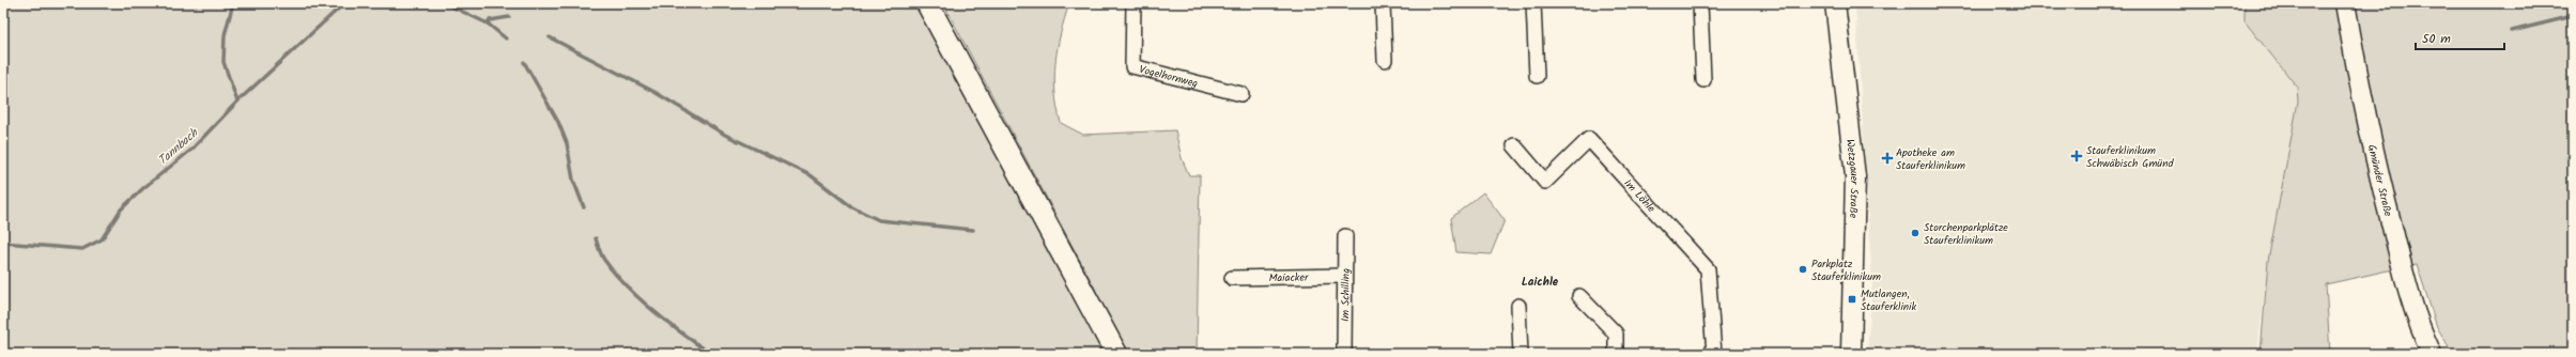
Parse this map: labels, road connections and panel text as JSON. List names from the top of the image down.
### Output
{
  "streets": {
    "street": [
      "Vogelhornweg",
      "Wetzgauer Straße",
      "Gmünder Straße",
      "Im Löhle",
      "Maiacker",
      "Im Schilling"
    ]
  },
  "crossings": [
    ["Maiacker", "Im Schilling"]
  ],
  "districts": ["Laichle"],
  "water": ["Tannbach"],
  "places": {
    "health": ["Stauferklinikum Schwäbisch Gmünd", "Apotheke am Stauferklinikum"],
    "other": ["Storchenparkplätze Stauferklinikum", "Parkplatz Stauferklinikum"],
    "transit": ["Mutlangen, Stauferklinik"]
  },
  "scale_bar": "50 m"
}
